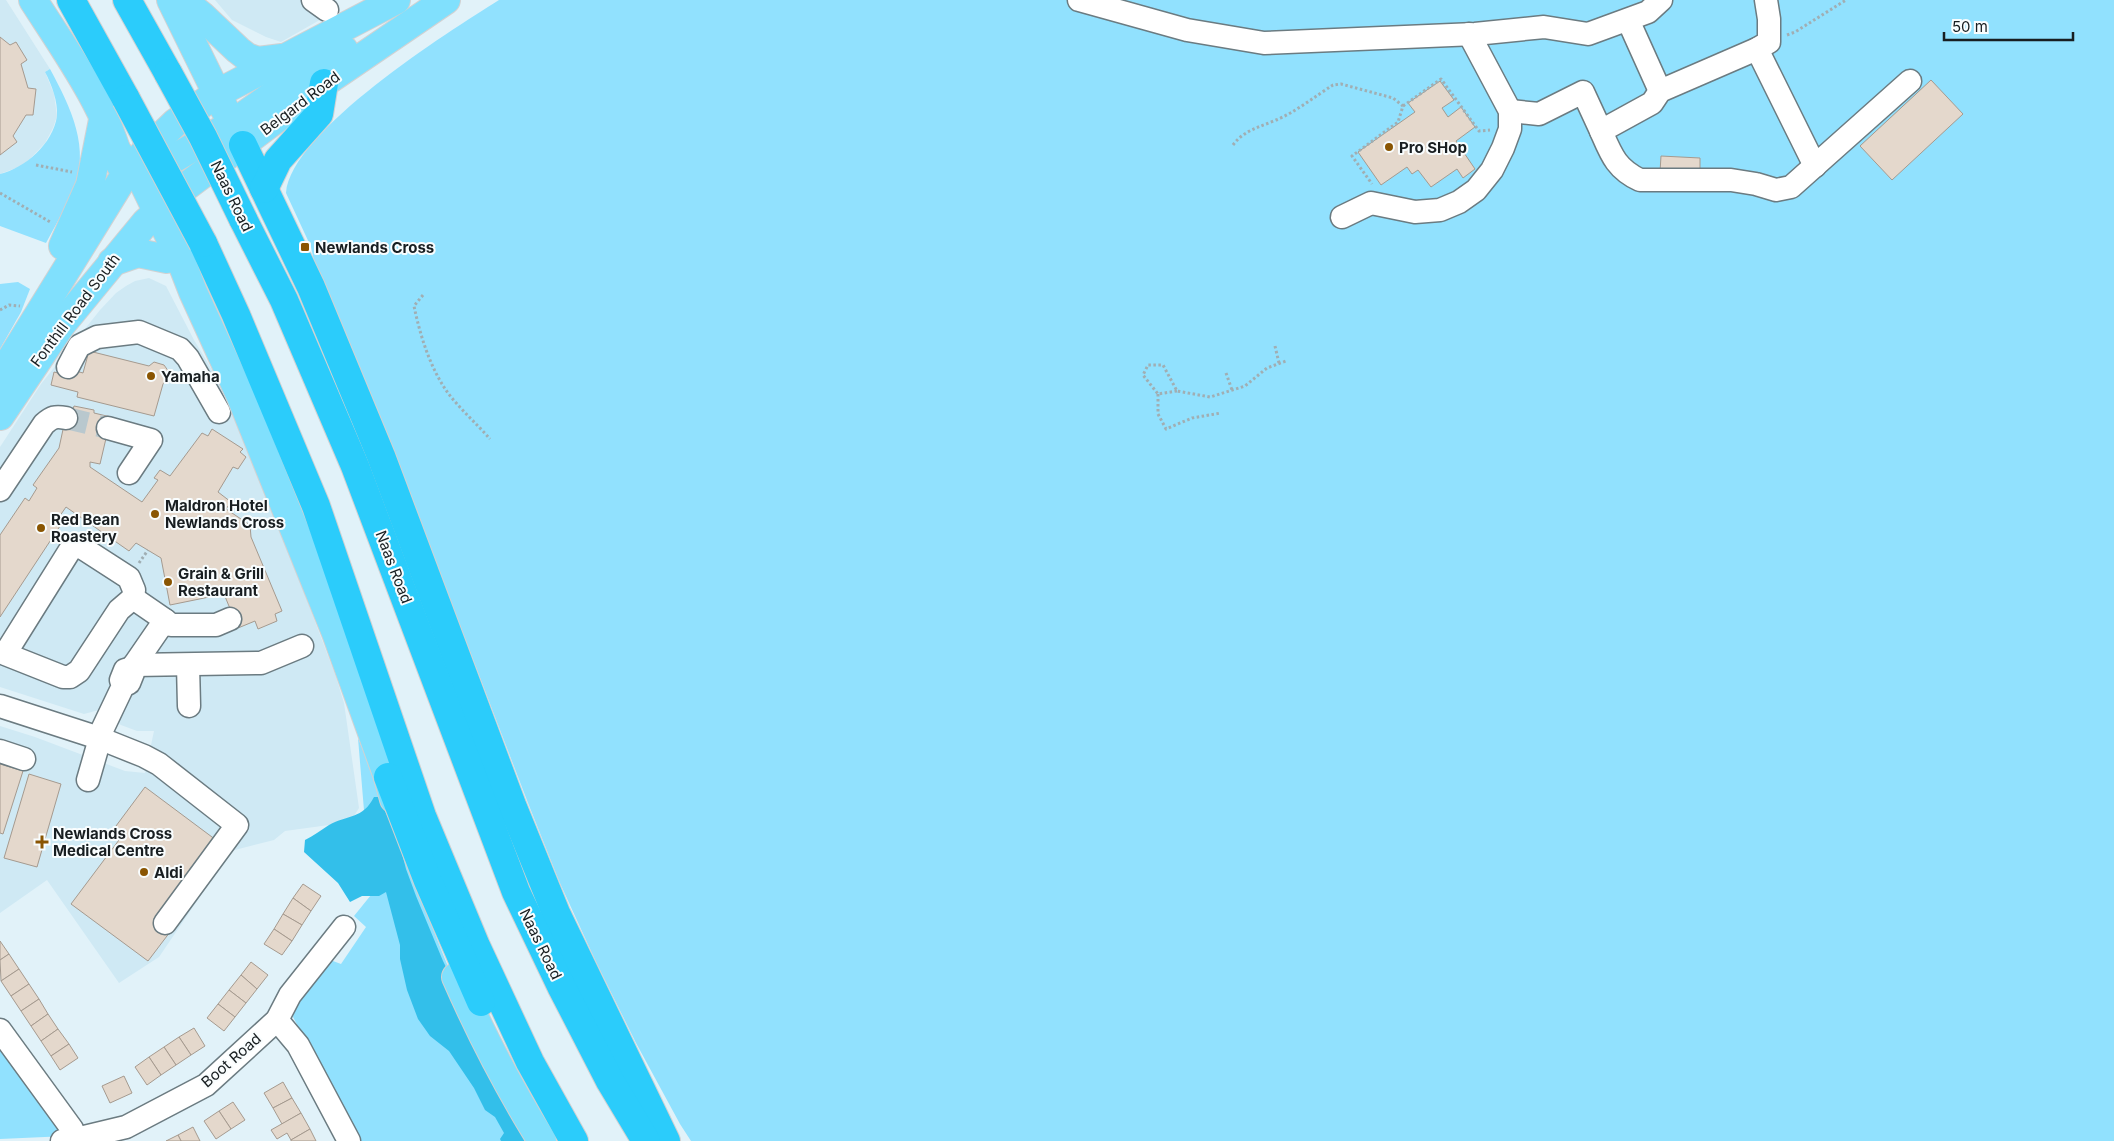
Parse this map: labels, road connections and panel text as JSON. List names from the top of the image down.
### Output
{
  "streets": {
    "highway": ["Naas Road"],
    "main road": ["Belgard Road", "Fonthill Road South"],
    "street": ["Boot Road"]
  },
  "crossings": [
    ["Belgard Road", "Fonthill Road South"]
  ],
  "places": {
    "other": [
      "Pro SHop",
      "Yamaha",
      "Maldron Hotel Newlands Cross",
      "Red Bean Roastery",
      "Grain & Grill Restaurant",
      "Aldi"
    ],
    "transit": ["Newlands Cross"],
    "health": ["Newlands Cross Medical Centre"]
  },
  "scale_bar": "50 m"
}
